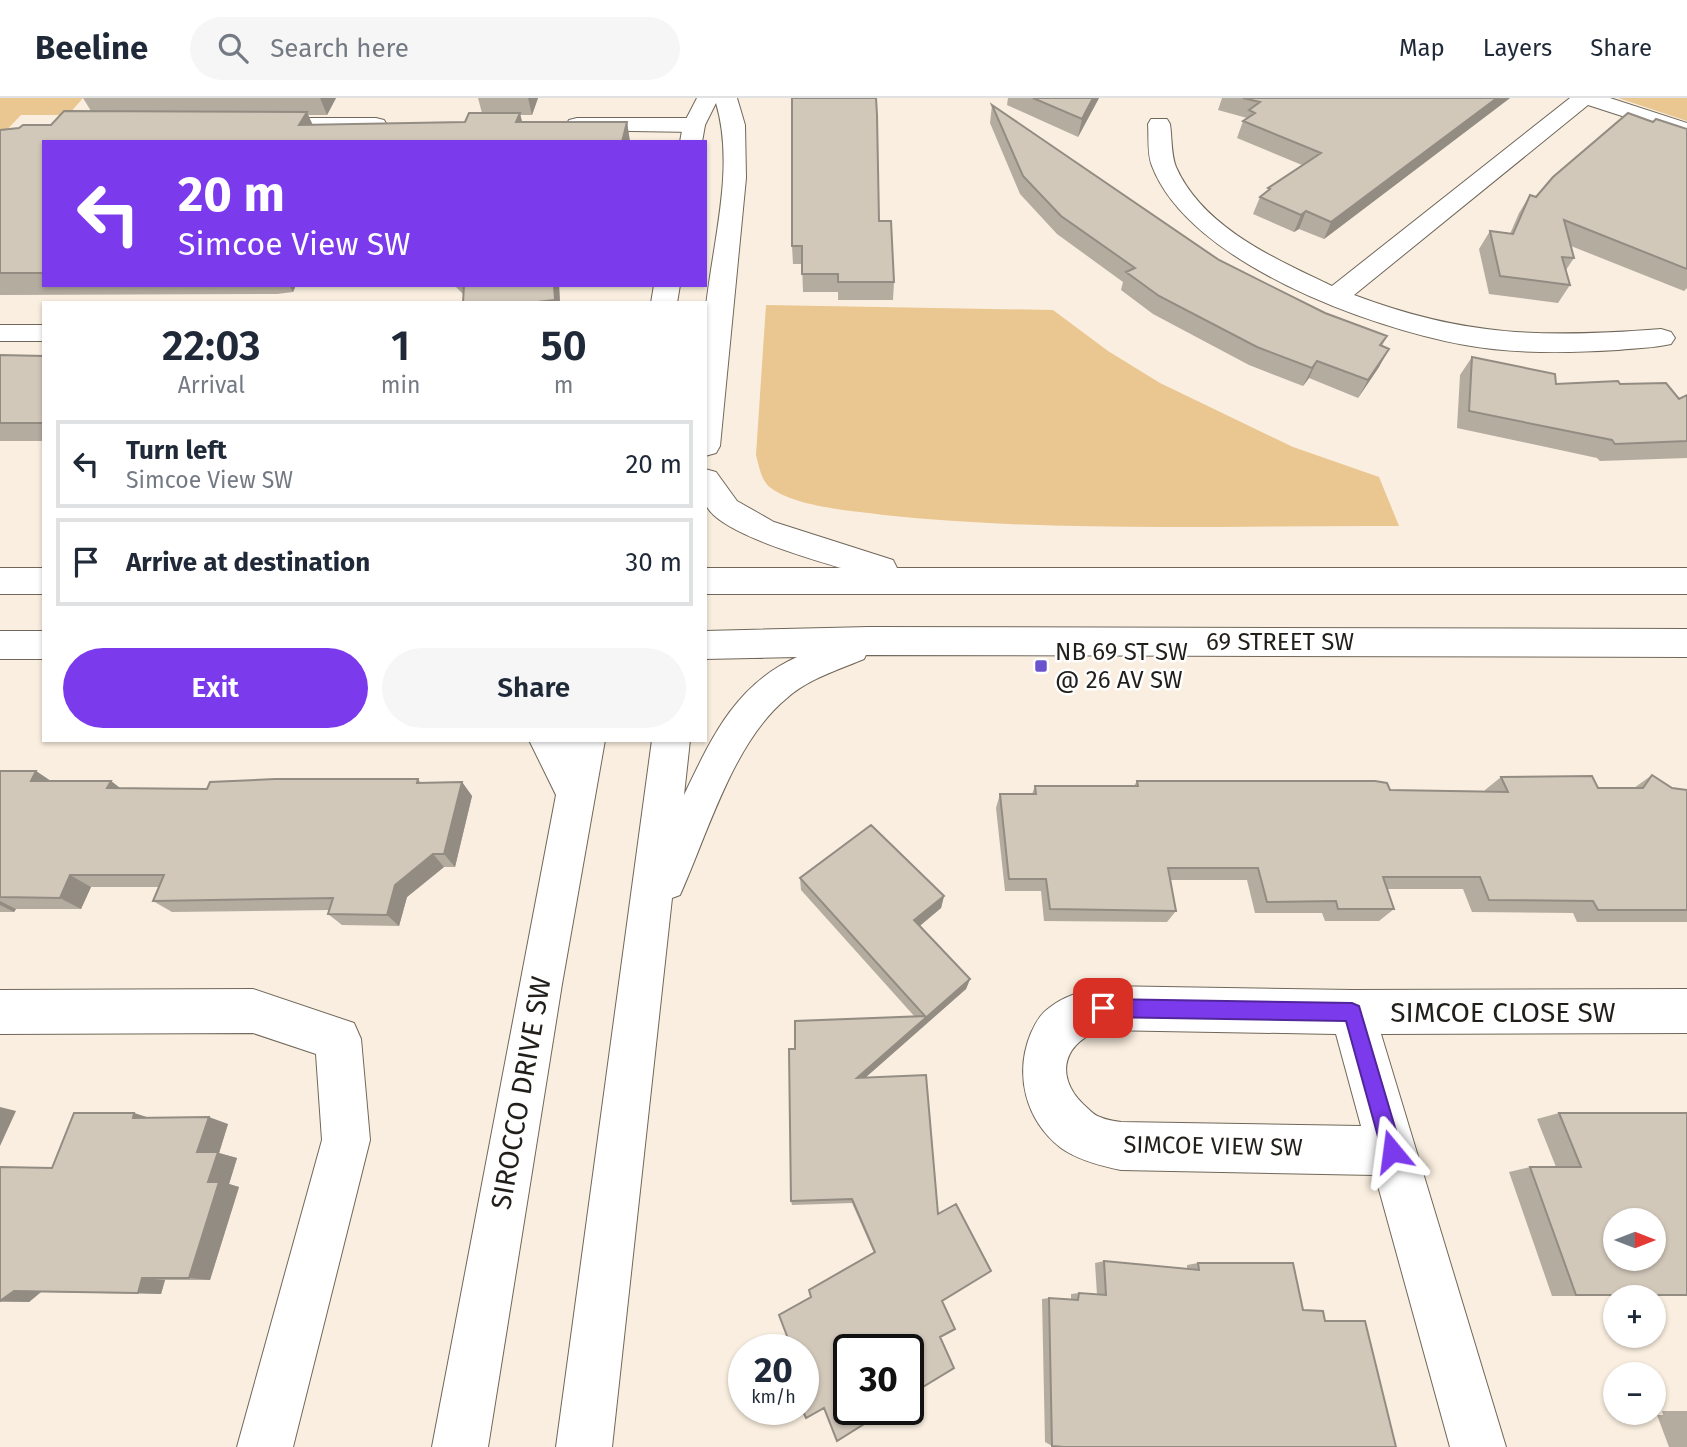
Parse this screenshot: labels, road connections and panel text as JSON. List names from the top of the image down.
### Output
{
  "streets": {
    "street": [
      "69 STREET SW",
      "SIMCOE CLOSE SW",
      "SIROCCO DRIVE SW",
      "SIMCOE VIEW SW"
    ]
  },
  "crossings": [
    ["SIMCOE CLOSE SW", "SIMCOE VIEW SW"]
  ],
  "places": {
    "transit": ["NB 69 ST SW @ 26 AV SW"]
  },
  "north": "right",
  "page": {
    "header": "Beeline",
    "search": "Search here",
    "nav": ["Map", "Layers", "Share"],
    "turn": ["20 m", "Simcoe View SW"],
    "eta": [
      "22:03",
      "Arrival",
      "1",
      "min",
      "50",
      "m"
    ],
    "list": [
      {
        "name": "Turn left",
        "note": "Simcoe View SW",
        "value": "20 m"
      },
      {
        "name": "Arrive at destination",
        "value": "30 m"
      }
    ],
    "buttons": ["Exit", "Share"],
    "map_buttons": ["+", "−"],
    "speed": "20 km/h",
    "limit": "30"
  }
}
